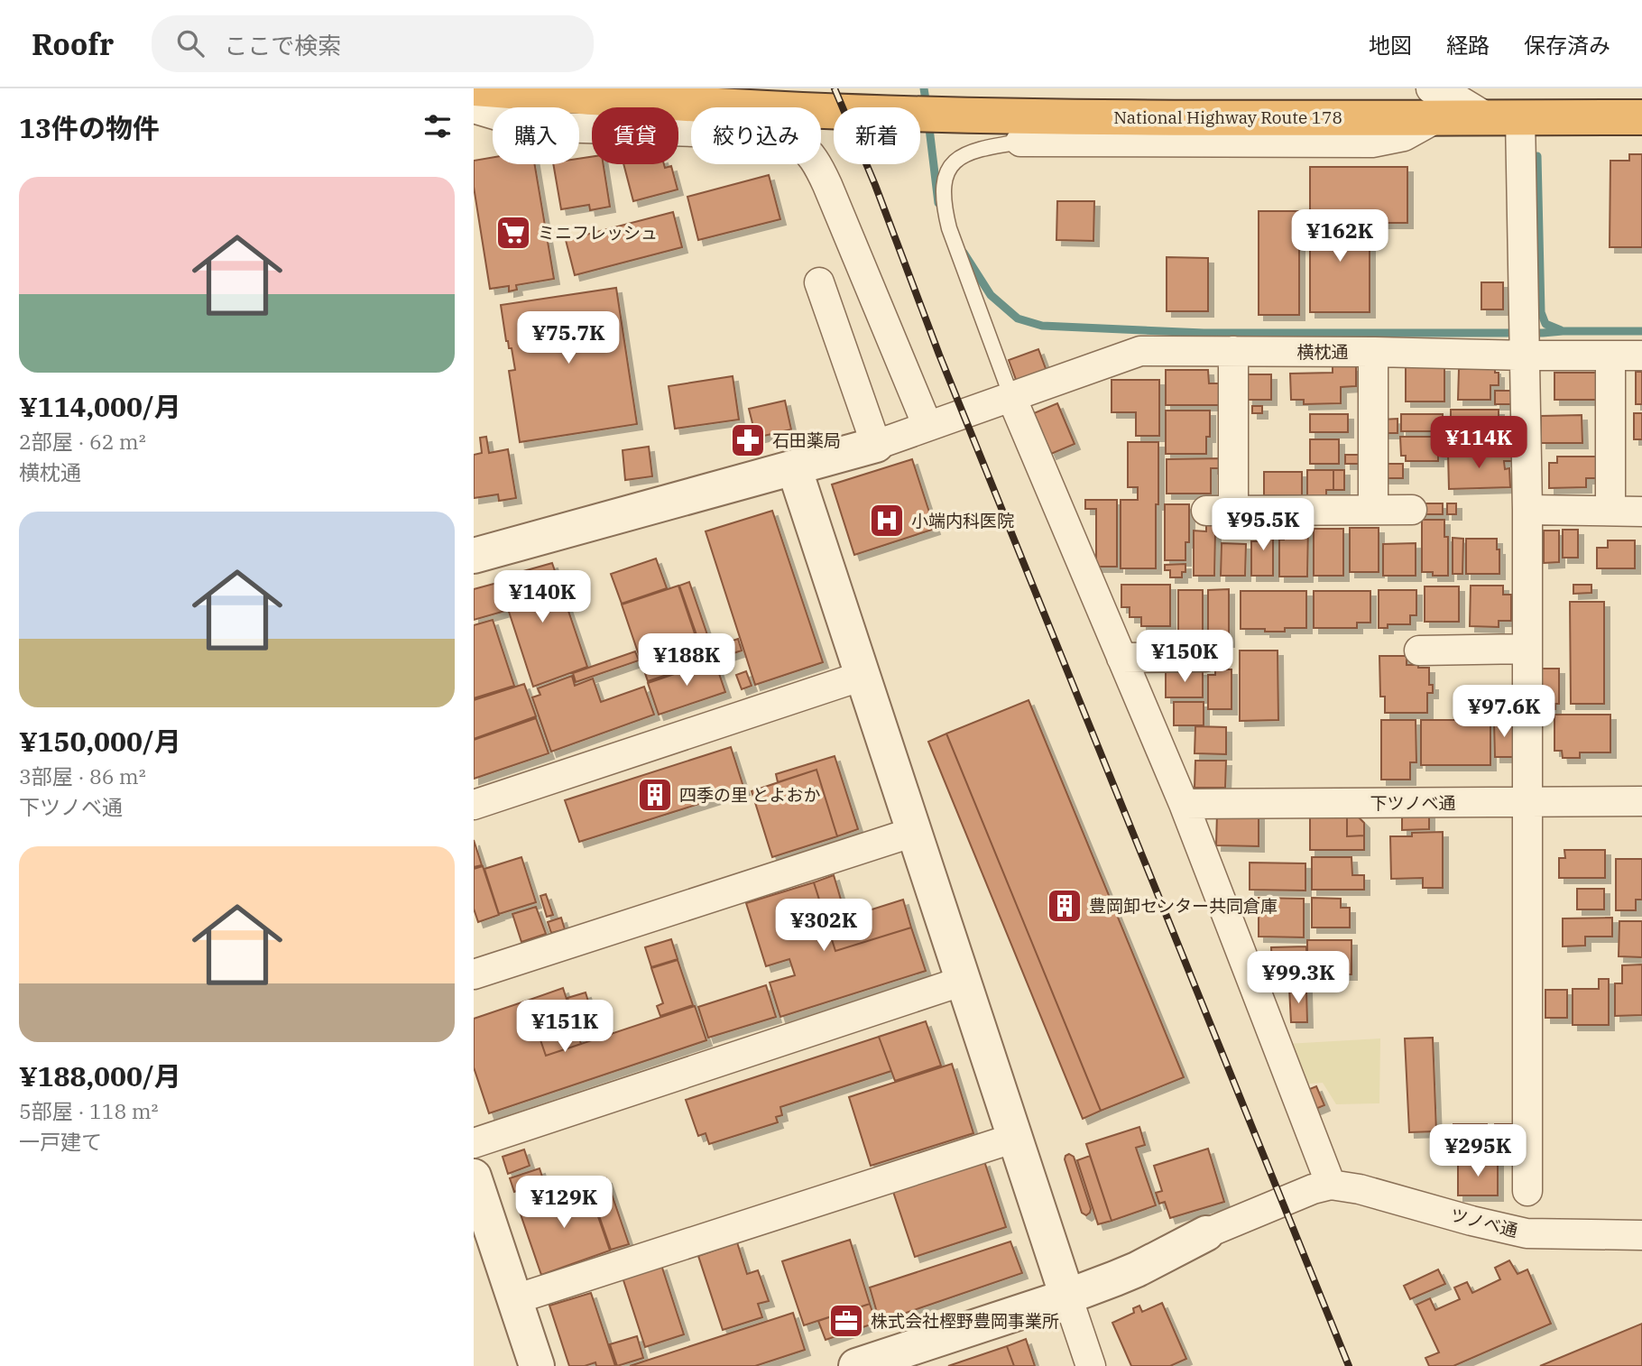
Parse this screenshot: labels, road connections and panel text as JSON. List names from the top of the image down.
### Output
{
  "streets": {
    "highway": ["National Highway Route 178"],
    "street": ["横枕通", "下ツノベ通", "ツノベ通"]
  },
  "places": {
    "supermarket": ["ミニフレッシュ"],
    "pharmacy": ["石田薬局"],
    "hospital": ["小端内科医院"],
    "building": ["四季の里 とよおか", "豊岡卸センター共同倉庫"],
    "office": ["株式会社樫野豊岡事業所"]
  },
  "page": {
    "header": "Roofr",
    "search": "ここで検索",
    "nav": ["地図", "経路", "保存済み"],
    "heading": "13件の物件",
    "chip": [
      "購入",
      "賃貸",
      "絞り込み",
      "新着"
    ],
    "list": [
      {
        "name": "¥114,000/月",
        "note": "2部屋 · 62 m² · 横枕通"
      },
      {
        "name": "¥150,000/月",
        "note": "3部屋 · 86 m² · 下ツノベ通"
      },
      {
        "name": "¥188,000/月",
        "note": "5部屋 · 118 m² · 一戸建て"
      }
    ],
    "price": [
      "¥162K",
      "¥75.7K",
      "¥114K",
      "¥95.5K",
      "¥140K",
      "¥150K",
      "¥188K",
      "¥97.6K",
      "¥302K",
      "¥99.3K",
      "¥151K",
      "¥295K",
      "¥129K"
    ]
  }
}
